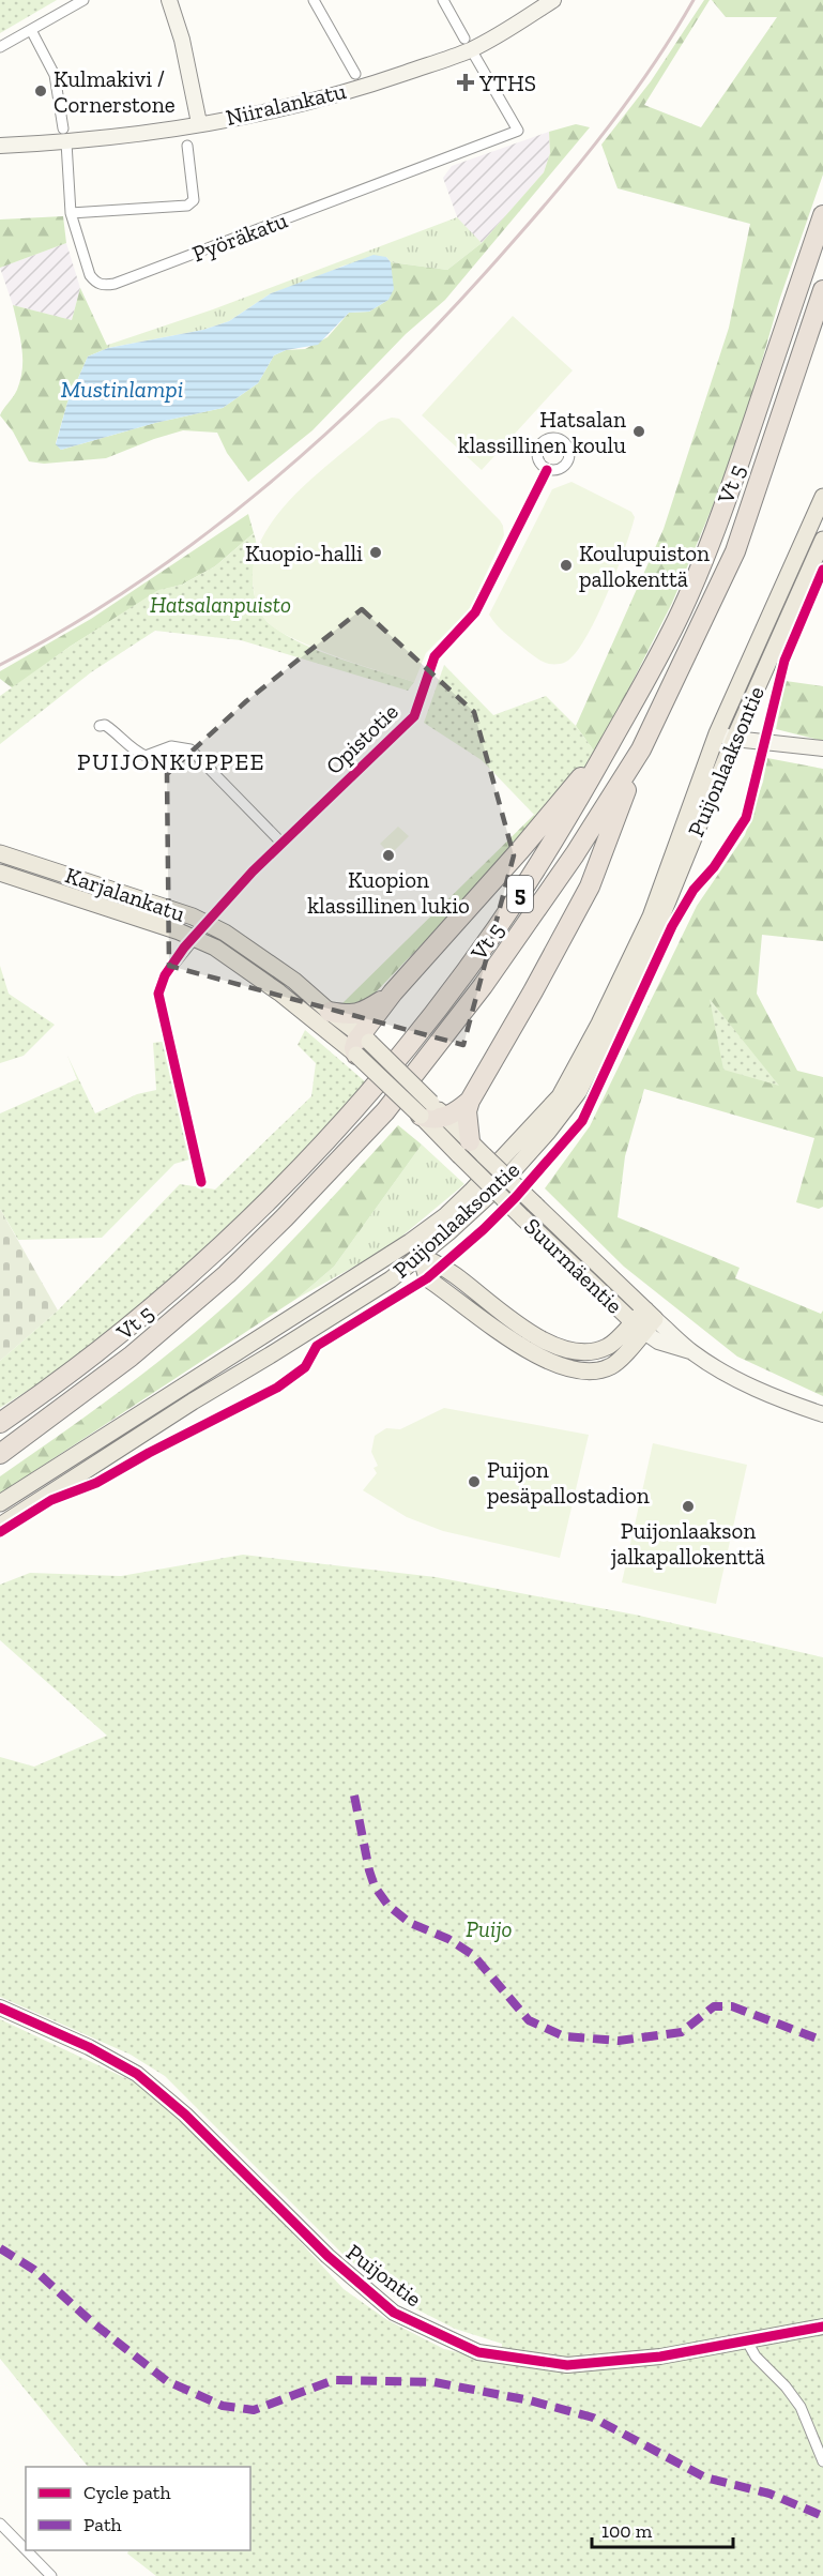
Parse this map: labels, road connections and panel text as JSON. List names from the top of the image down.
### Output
{
  "streets": {
    "highway": ["Vt 5", "5"],
    "main road": ["Puijonlaaksontie", "Karjalankatu", "Suurmäentie"],
    "street": [
      "Niiralankatu",
      "Pyöräkatu",
      "Opistotie",
      "Puijontie"
    ]
  },
  "crossings": [
    ["Niiralankatu", "Pyöräkatu"],
    ["Opistotie", "Karjalankatu"],
    ["Karjalankatu", "Suurmäentie"]
  ],
  "districts": ["PUIJONKUPPEE"],
  "water": ["Mustinlampi"],
  "parks": ["Hatsalanpuisto", "Puijo"],
  "places": {
    "health": ["YTHS"],
    "other": [
      "Kulmakivi / Cornerstone",
      "Hatsalan klassillinen koulu",
      "Kuopio-halli",
      "Koulupuiston pallokenttä",
      "Kuopion klassillinen lukio",
      "Puijon pesäpallostadion",
      "Puijonlaakson jalkapallokenttä"
    ]
  },
  "legend": ["Cycle path", "Path"],
  "scale_bar": "100 m"
}
